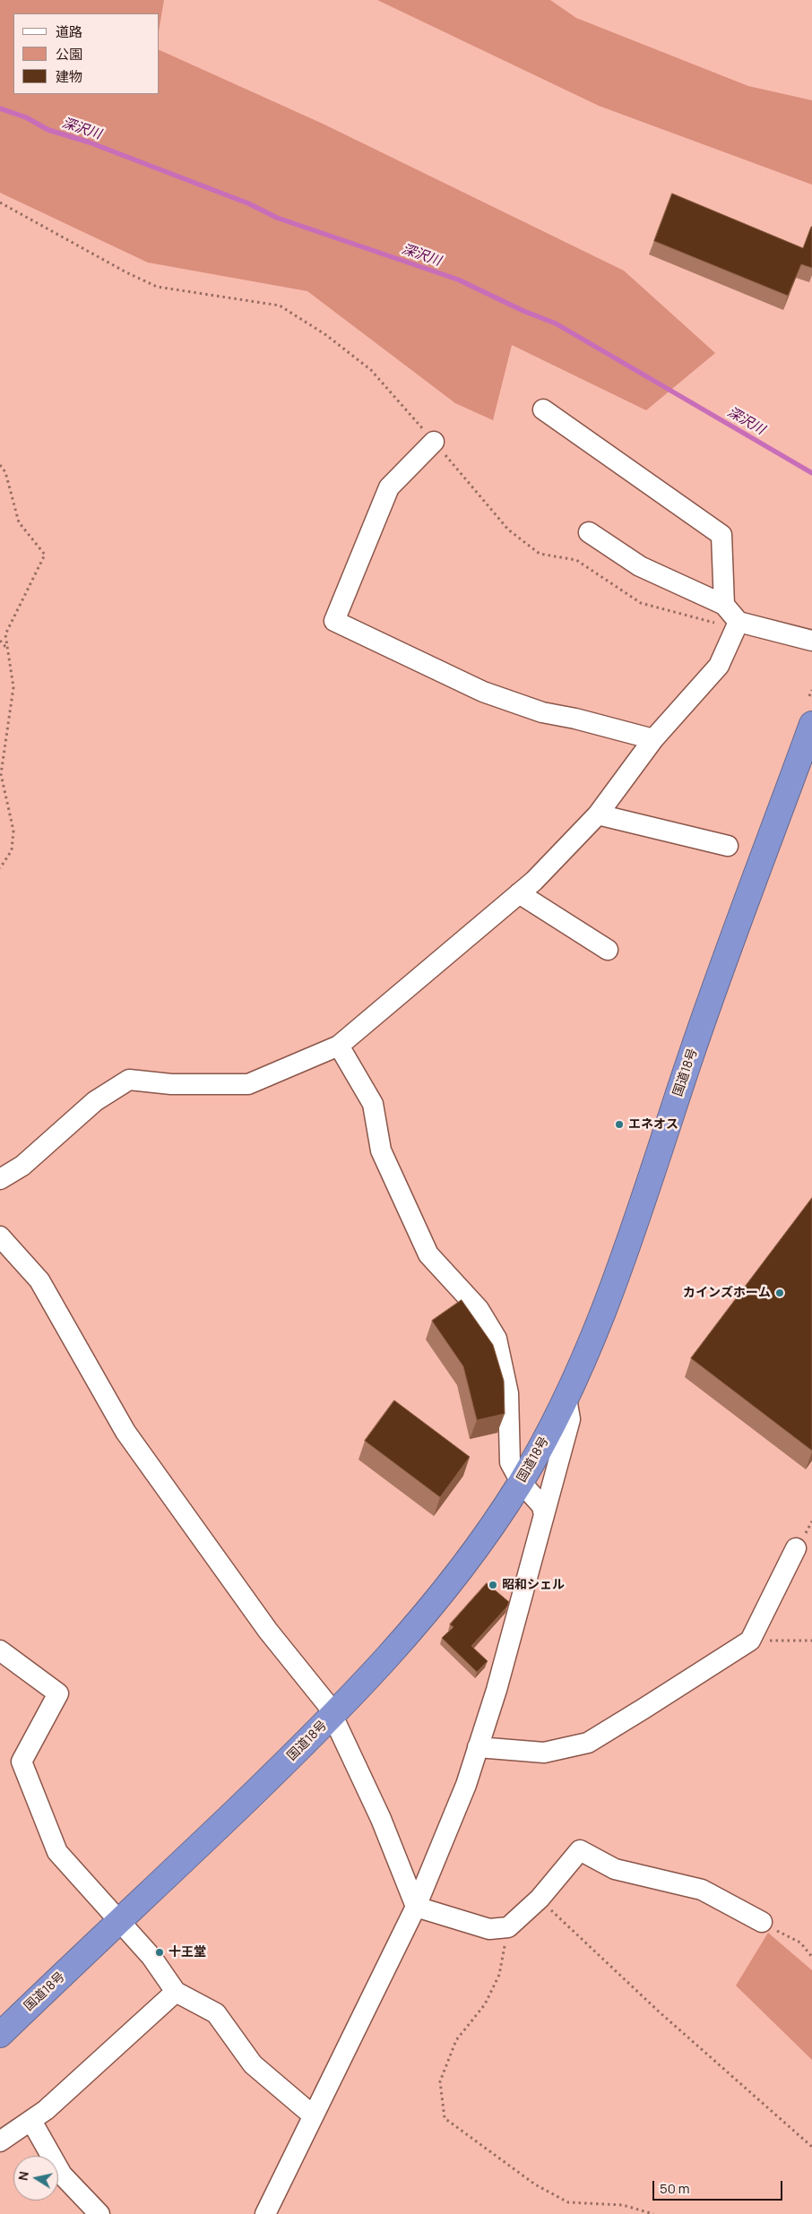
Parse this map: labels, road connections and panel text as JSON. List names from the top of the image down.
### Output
{
  "streets": {
    "highway": ["国道18号"]
  },
  "water": ["深沢川"],
  "places": [
    "エネオス",
    "カインズホーム",
    "昭和シェル",
    "十王堂"
  ],
  "legend": ["道路", "公園", "建物"],
  "scale_bar": "50 m",
  "north": "left"
}
